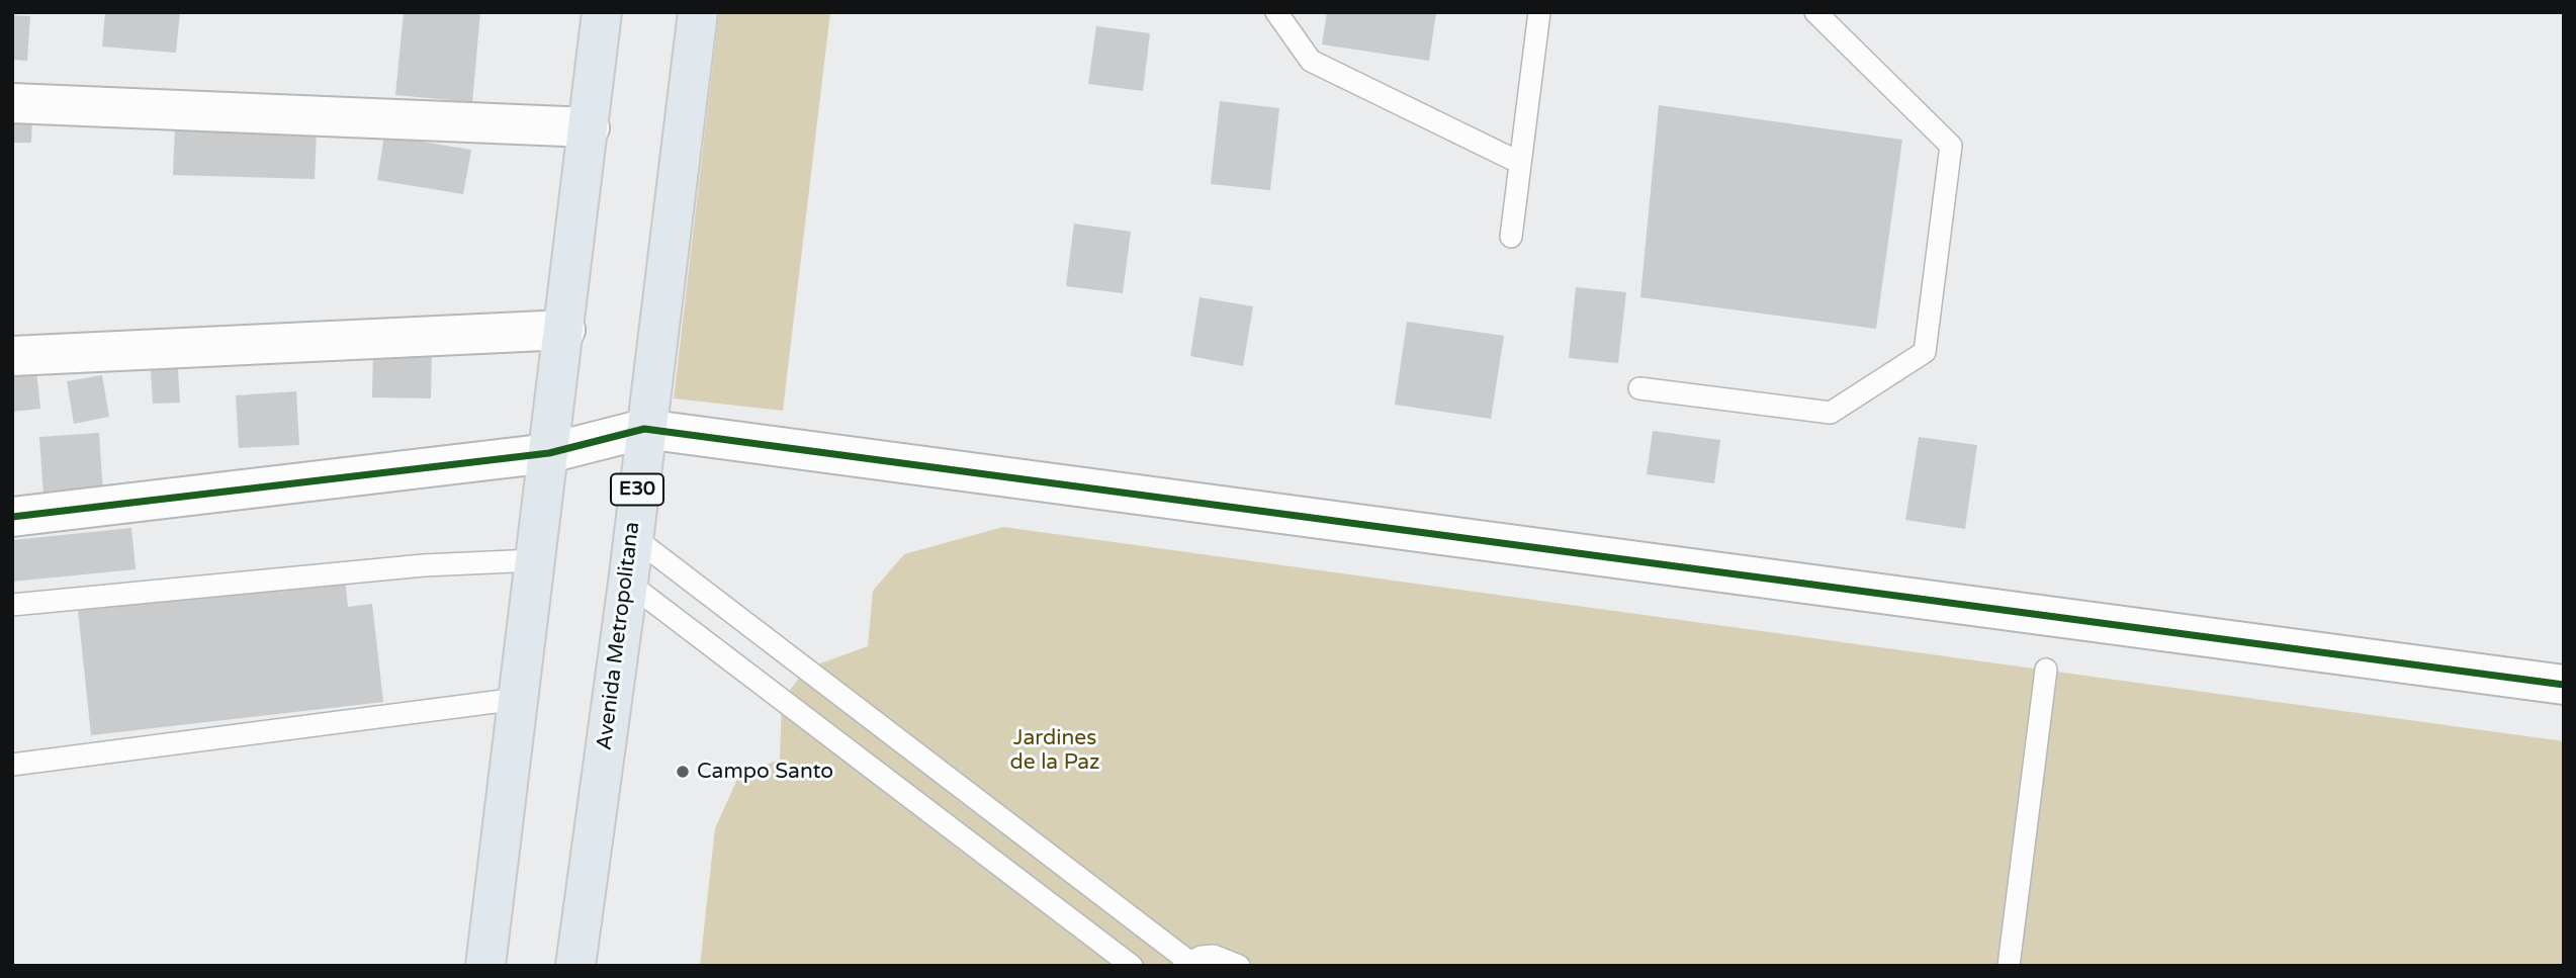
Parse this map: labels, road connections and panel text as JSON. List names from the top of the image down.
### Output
{
  "streets": {
    "highway": ["E30", "Avenida Metropolitana"]
  },
  "parks": ["Jardines de la Paz"],
  "places": ["Campo Santo"]
}
